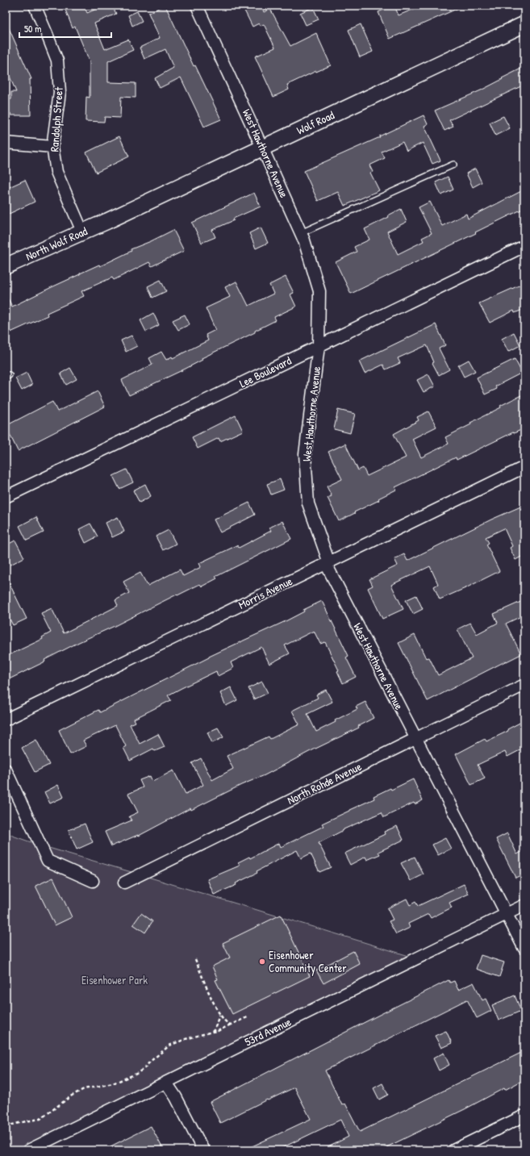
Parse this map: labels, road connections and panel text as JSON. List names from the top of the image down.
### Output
{
  "streets": {
    "main road": ["Wolf Road", "North Wolf Road"],
    "street": [
      "Randolph Street",
      "West Hawthorne Avenue",
      "Lee Boulevard",
      "Morris Avenue",
      "North Rohde Avenue",
      "53rd Avenue"
    ]
  },
  "crossings": [
    ["Randolph Street", "North Wolf Road"],
    ["Wolf Road", "West Hawthorne Avenue"],
    ["Wolf Road", "North Wolf Road"],
    ["West Hawthorne Avenue", "Lee Boulevard"],
    ["West Hawthorne Avenue", "Morris Avenue"],
    ["West Hawthorne Avenue", "North Rohde Avenue"],
    ["West Hawthorne Avenue", "53rd Avenue"]
  ],
  "parks": ["Eisenhower Park"],
  "places": ["Eisenhower Community Center"],
  "scale_bar": "50 m"
}
